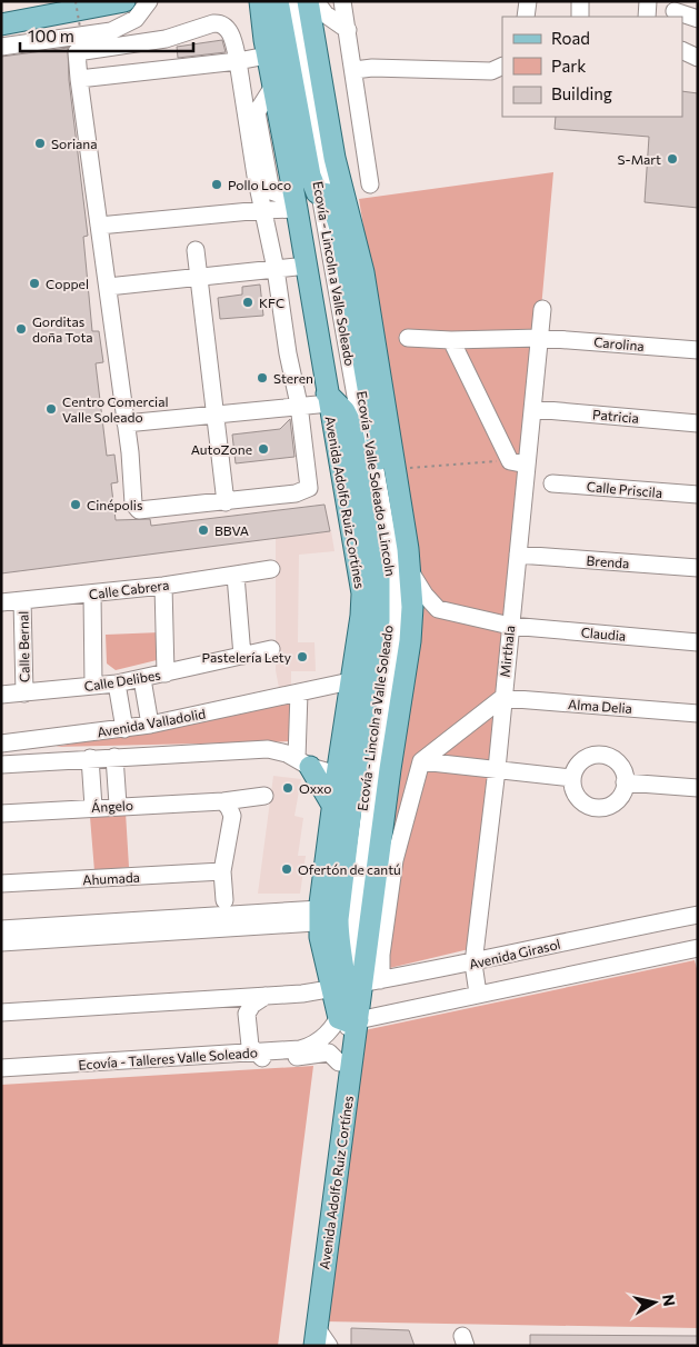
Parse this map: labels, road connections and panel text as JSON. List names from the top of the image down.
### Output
{
  "streets": {
    "main road": ["Avenida Adolfo Ruiz Cortínes"],
    "street": [
      "Ecovía - Lincoln a Valle Soleado",
      "Carolina",
      "Patricia",
      "Calle Priscila",
      "Brenda",
      "Calle Cabrera",
      "Claudia",
      "Calle Bernal",
      "Mirthala",
      "Calle Delibes",
      "Alma Delia",
      "Avenida Valladolid",
      "Ángelo",
      "Ahumada",
      "Avenida Girasol",
      "Ecovía - Talleres Valle Soleado"
    ]
  },
  "crossings": [
    ["Ecovía - Lincoln a Valle Soleado", "Avenida Adolfo Ruiz Cortínes"],
    ["Carolina", "Mirthala"],
    ["Patricia", "Mirthala"],
    ["Avenida Adolfo Ruiz Cortínes", "Claudia"],
    ["Avenida Adolfo Ruiz Cortínes", "Avenida Valladolid"],
    ["Avenida Adolfo Ruiz Cortínes", "Avenida Girasol"],
    ["Avenida Adolfo Ruiz Cortínes", "Ecovía - Talleres Valle Soleado"],
    ["Brenda", "Mirthala"],
    ["Calle Cabrera", "Calle Bernal"],
    ["Claudia", "Mirthala"],
    ["Calle Bernal", "Calle Delibes"],
    ["Mirthala", "Alma Delia"],
    ["Mirthala", "Avenida Girasol"],
    ["Avenida Girasol", "Ecovía - Talleres Valle Soleado"]
  ],
  "places": [
    "Soriana",
    "S-Mart",
    "Pollo Loco",
    "Coppel",
    "KFC",
    "Gorditas doña Tota",
    "Steren",
    "Centro Comercial Valle Soleado",
    "AutoZone",
    "Cinépolis",
    "BBVA",
    "Pastelería Lety",
    "Oxxo",
    "Ofertón de cantú"
  ],
  "legend": ["Road", "Park", "Building"],
  "scale_bar": "100 m",
  "north": "right"
}
